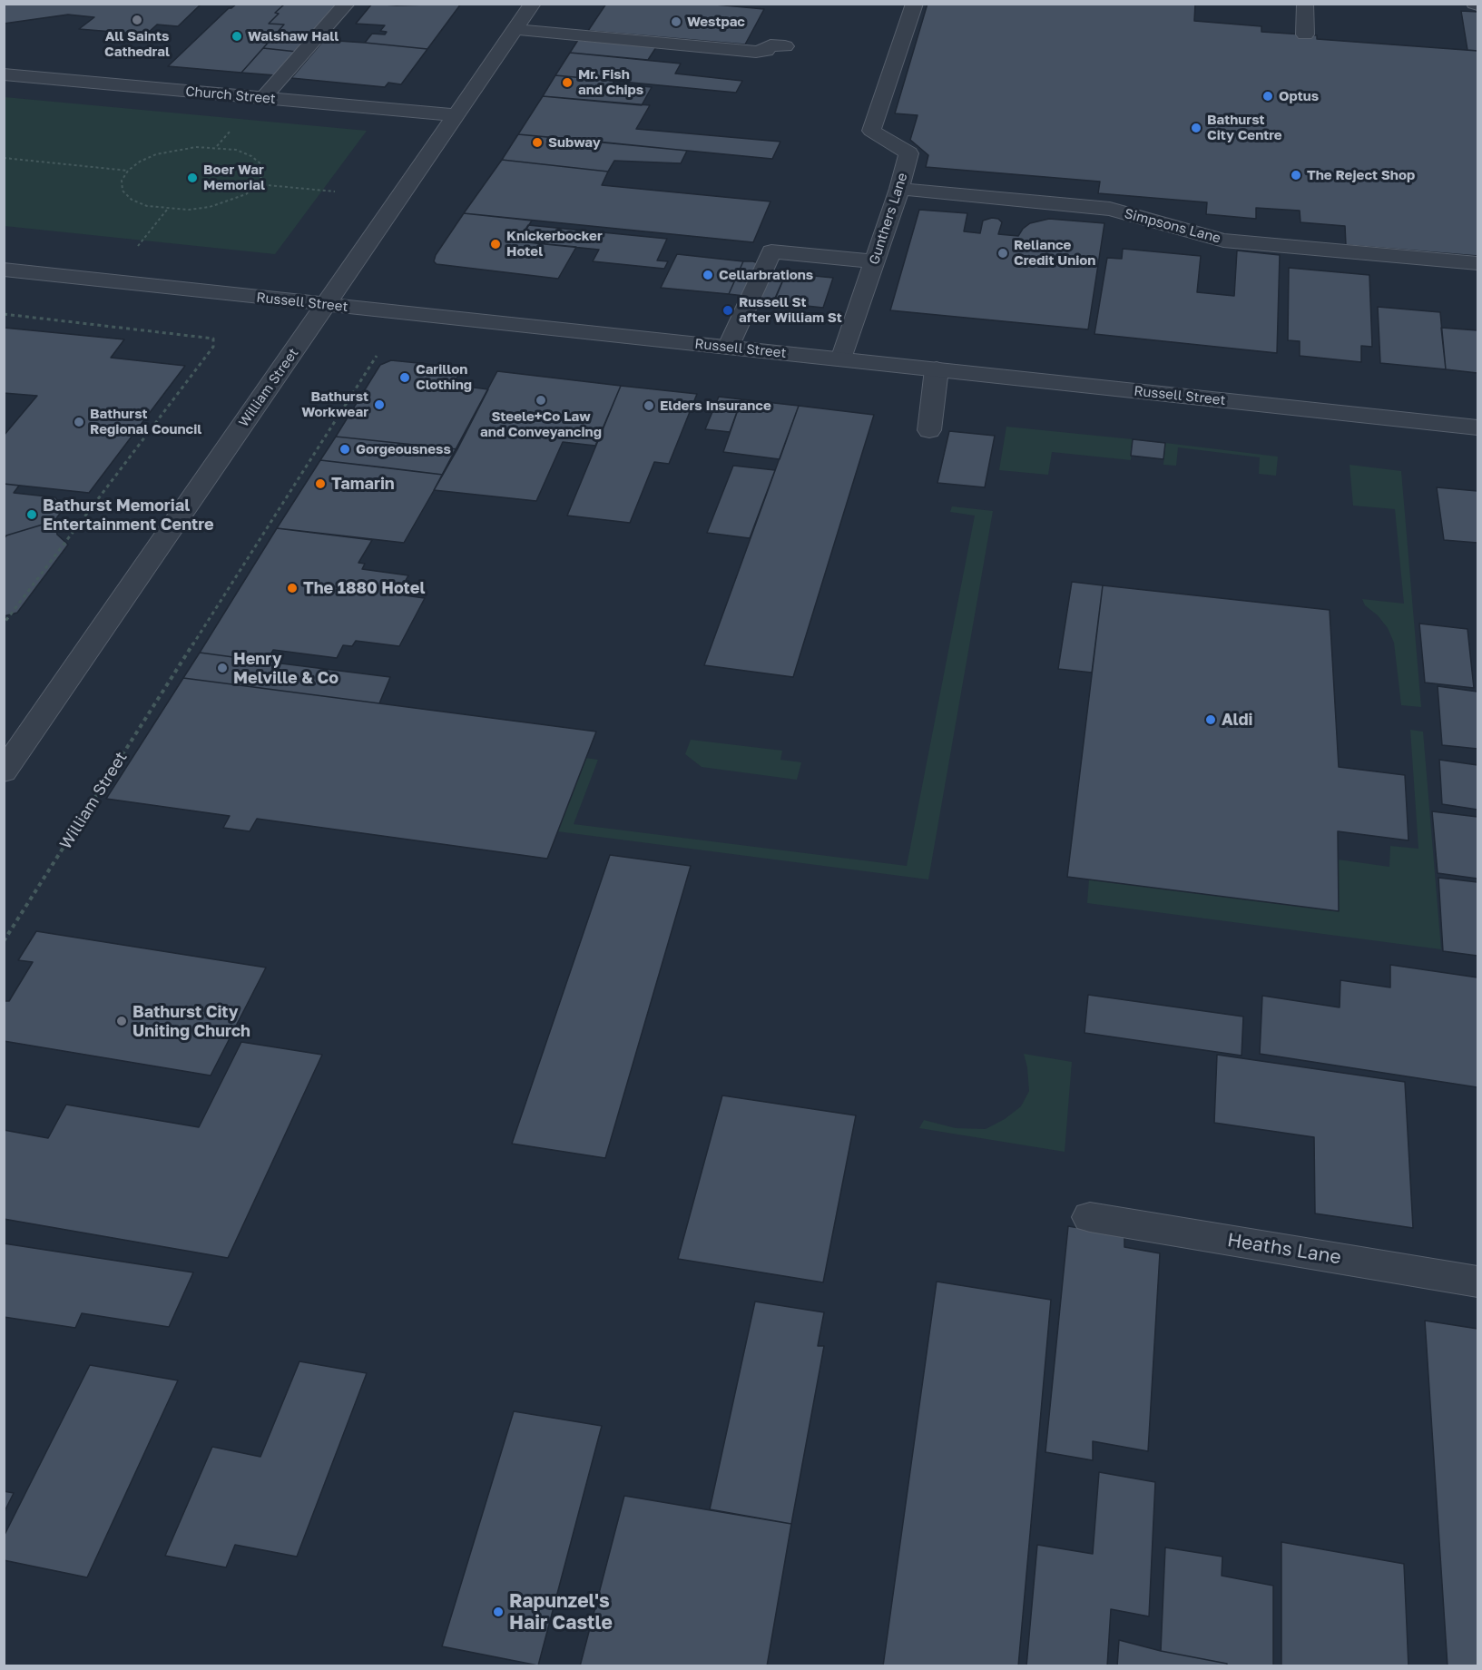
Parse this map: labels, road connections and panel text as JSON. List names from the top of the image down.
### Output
{
  "streets": {
    "street": [
      "Church Street",
      "Gunthers Lane",
      "Simpsons Lane",
      "Russell Street",
      "William Street",
      "Heaths Lane"
    ]
  },
  "crossings": [
    ["Church Street", "William Street"],
    ["Gunthers Lane", "Simpsons Lane"],
    ["Gunthers Lane", "Russell Street"],
    ["Russell Street", "William Street"]
  ],
  "places": [
    "All Saints Cathedral",
    "Westpac",
    "Walshaw Hall",
    "Mr. Fish and Chips",
    "Optus",
    "Bathurst City Centre",
    "Subway",
    "The Reject Shop",
    "Boer War Memorial",
    "Knickerbocker Hotel",
    "Reliance Credit Union",
    "Cellarbrations",
    "Russell St after William St",
    "Carillon Clothing",
    "Steele+Co Law and Conveyancing",
    "Bathurst Workwear",
    "Elders Insurance",
    "Bathurst Regional Council",
    "Gorgeousness",
    "Tamarin",
    "Bathurst Memorial Entertainment Centre",
    "The 1880 Hotel",
    "Henry Melville & Co",
    "Aldi",
    "Bathurst City Uniting Church",
    "Rapunzel's Hair Castle"
  ]
}
